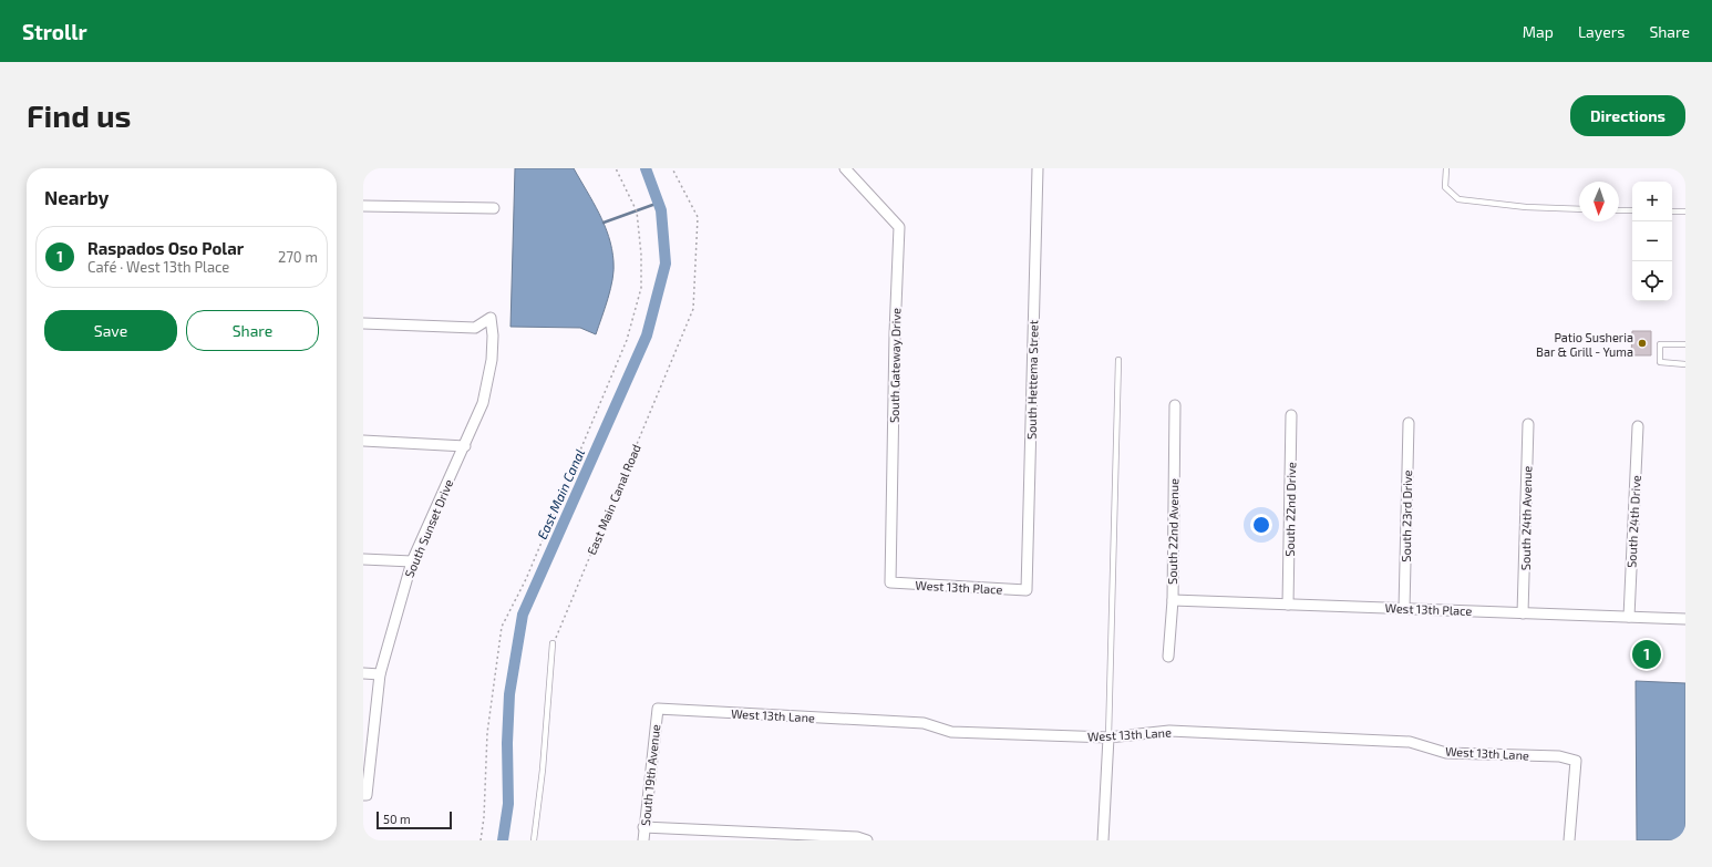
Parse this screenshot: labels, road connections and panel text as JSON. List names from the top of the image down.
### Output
{
  "streets": {
    "street": [
      "South Gateway Drive",
      "South Hettema Street",
      "South 22nd Drive",
      "South 23rd Drive",
      "South 24th Avenue",
      "South 24th Drive",
      "South Sunset Drive",
      "South 22nd Avenue",
      "West 13th Place",
      "West 13th Lane",
      "South 19th Avenue"
    ],
    "path": ["East Main Canal Road"]
  },
  "crossings": [
    ["South Gateway Drive", "West 13th Place"],
    ["South Hettema Street", "West 13th Place"],
    ["South 22nd Drive", "West 13th Place"],
    ["South 23rd Drive", "West 13th Place"],
    ["South 24th Avenue", "West 13th Place"],
    ["South 24th Drive", "West 13th Place"],
    ["South 22nd Avenue", "West 13th Place"],
    ["West 13th Lane", "South 19th Avenue"]
  ],
  "water": ["East Main Canal"],
  "places": ["Patio Susheria Bar & Grill - Yuma"],
  "scale_bar": "50 m",
  "north": "bottom",
  "page": {
    "header": "Strollr",
    "nav": ["Map", "Layers", "Share"],
    "buttons": [
      "Directions",
      ["Save", "Share"]
    ],
    "title": "Find us",
    "heading": "Nearby",
    "map_buttons": ["+", "−"],
    "list": [
      {
        "mark": "1",
        "name": "Raspados Oso Polar",
        "note": "Café · West 13th Place",
        "value": "270 m"
      }
    ],
    "pins": "1",
    "scale": "50 m"
  }
}
